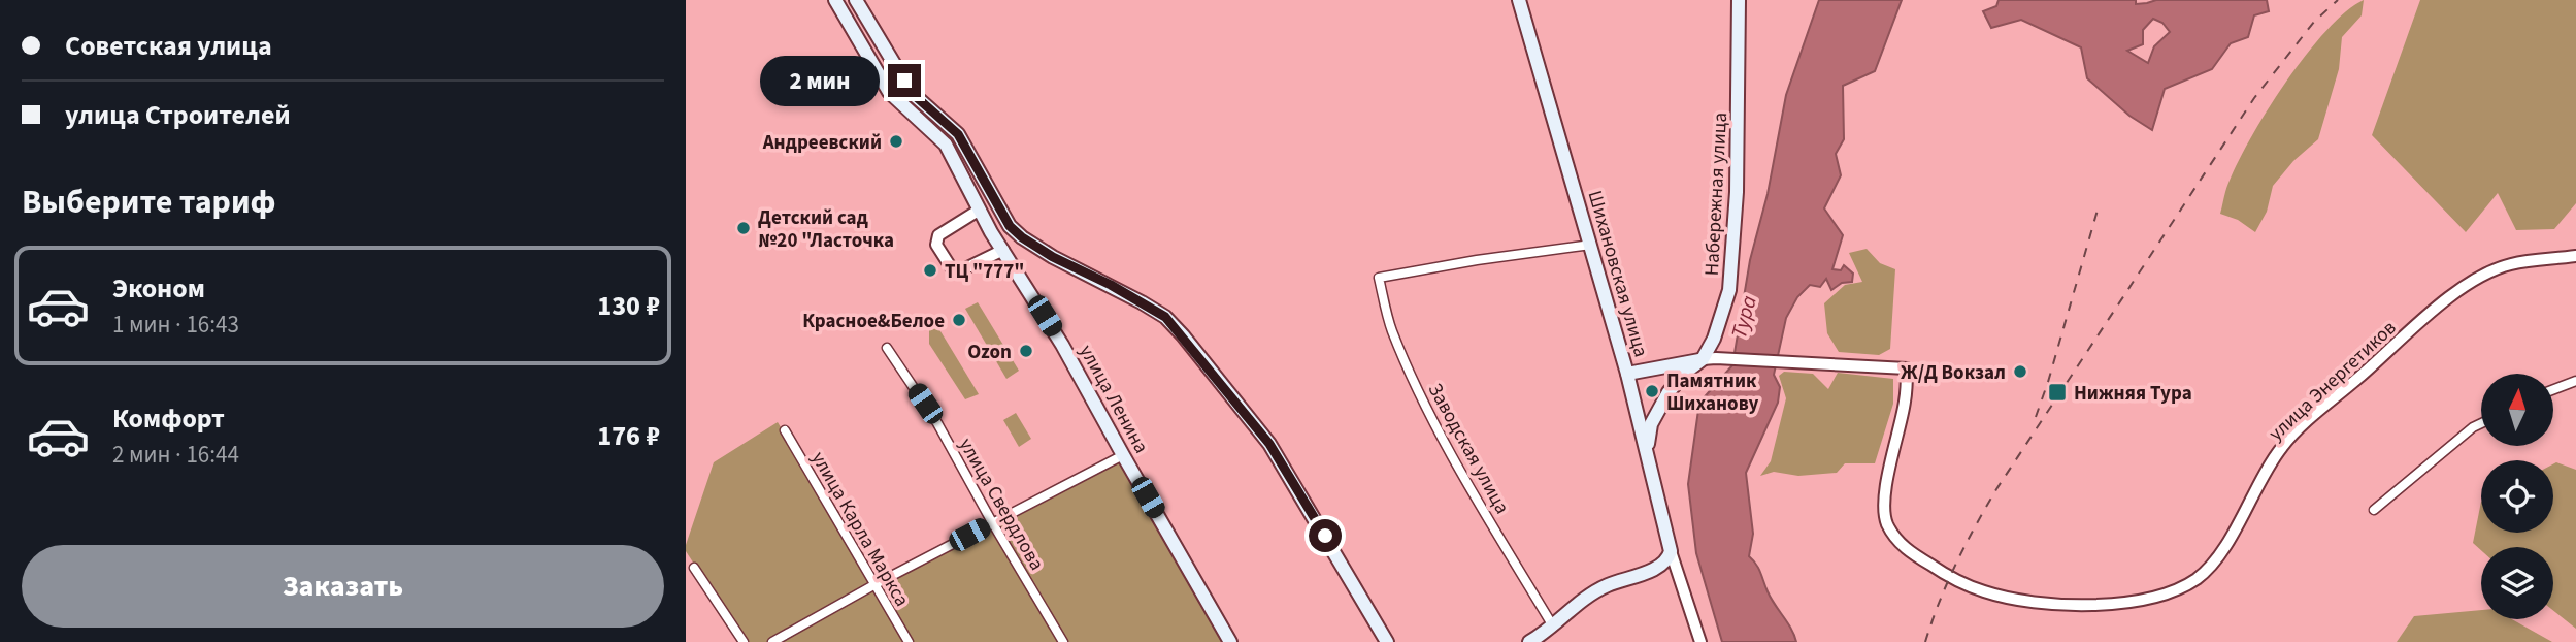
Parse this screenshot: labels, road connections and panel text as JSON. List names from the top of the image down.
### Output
{
  "streets": {
    "main road": ["Набережная улица", "Шихановская улица", "улица Ленина"],
    "street": [
      "улица Энергетиков",
      "Заводская улица",
      "улица Свердлова",
      "улица Карла Маркса"
    ]
  },
  "crossings": [
    ["Набережная улица", "Шихановская улица"],
    ["Набережная улица", "улица Энергетиков"],
    ["Шихановская улица", "Заводская улица"]
  ],
  "water": ["Тура"],
  "places": {
    "other": [
      "Андреевский",
      "Детский сад №20 \"Ласточка",
      "ТЦ \"777\"",
      "Красное&Белое",
      "Ozon",
      "Ж/Д Вокзал",
      "Памятник Шиханову"
    ],
    "transit": ["Нижняя Тура"]
  },
  "north": "top",
  "page": {
    "banner": ["Советская улица", "улица Строителей"],
    "bubble": "2 мин",
    "heading": "Выберите тариф",
    "list": [
      {
        "name": "Эконом",
        "note": "1 мин · 16:43",
        "value": "130 ₽"
      },
      {
        "name": "Комфорт",
        "note": "2 мин · 16:44",
        "value": "176 ₽"
      }
    ],
    "buttons": "Заказать"
  }
}
